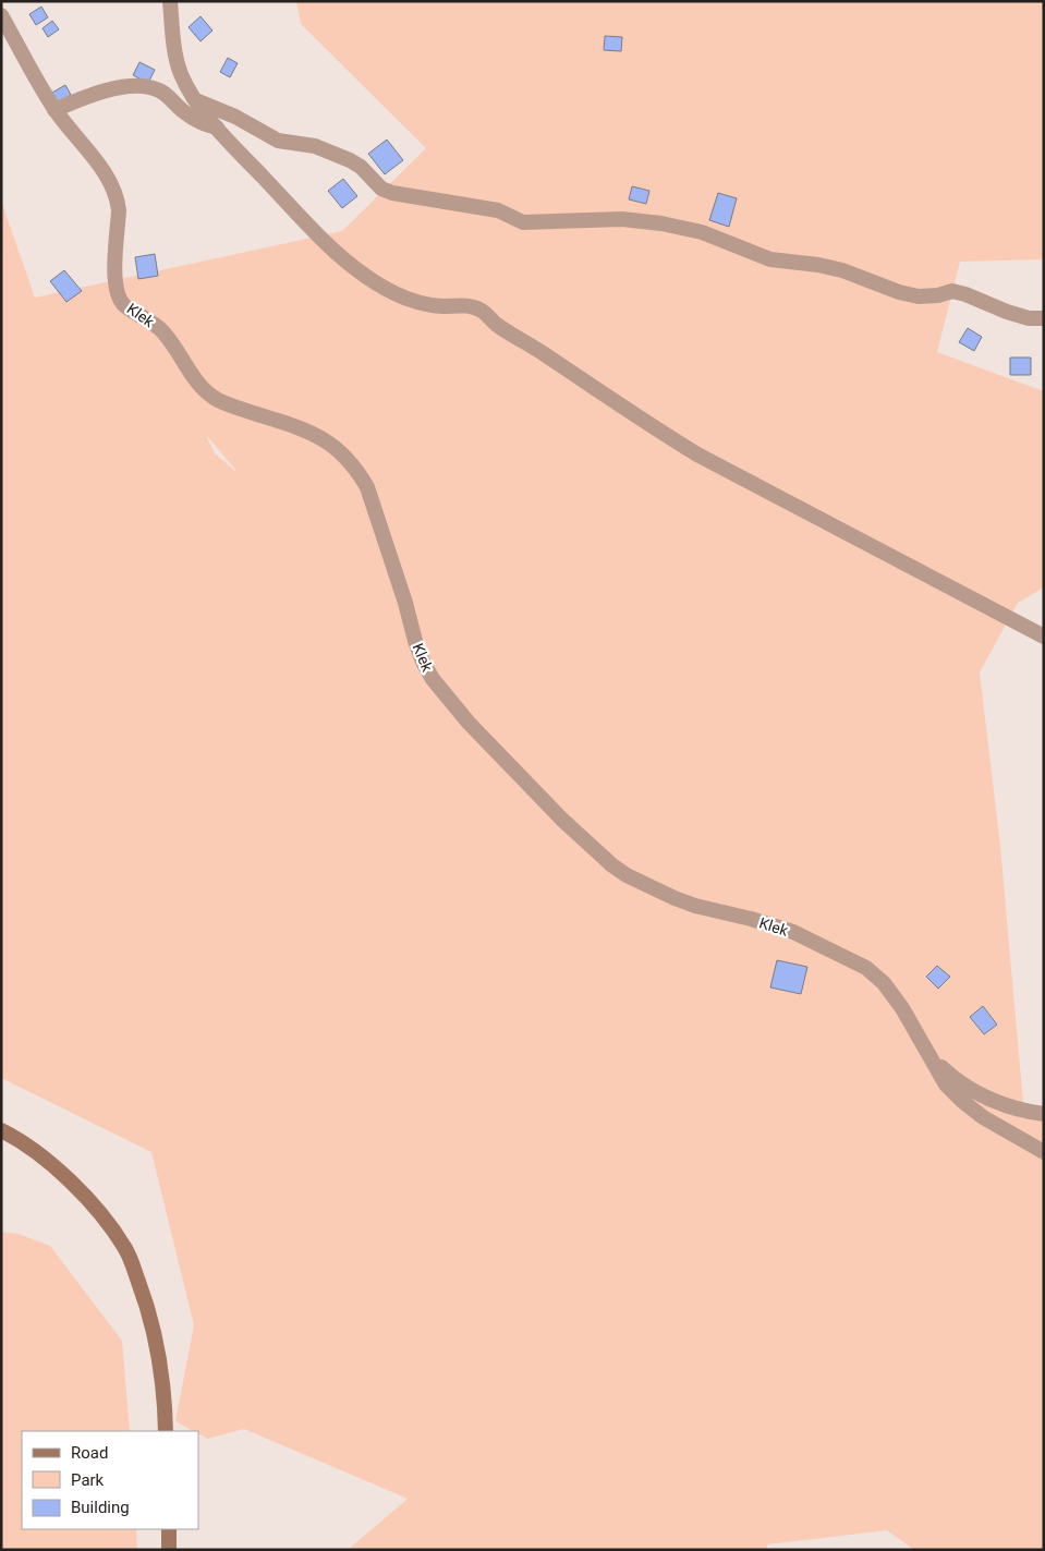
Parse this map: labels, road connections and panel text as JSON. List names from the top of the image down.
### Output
{
  "streets": {
    "street": ["Klek"]
  },
  "legend": ["Road", "Park", "Building"]
}
